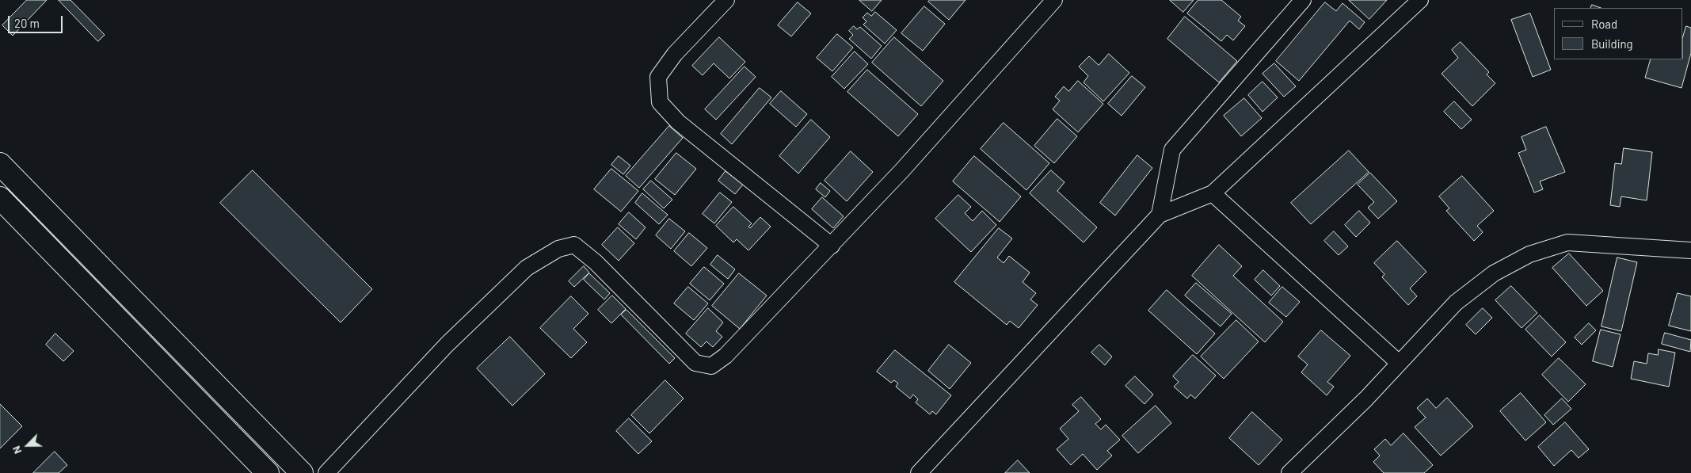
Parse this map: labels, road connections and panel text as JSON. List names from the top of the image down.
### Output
{
  "legend": ["Road", "Building"],
  "scale_bar": "20 m",
  "north": "bottom left"
}
